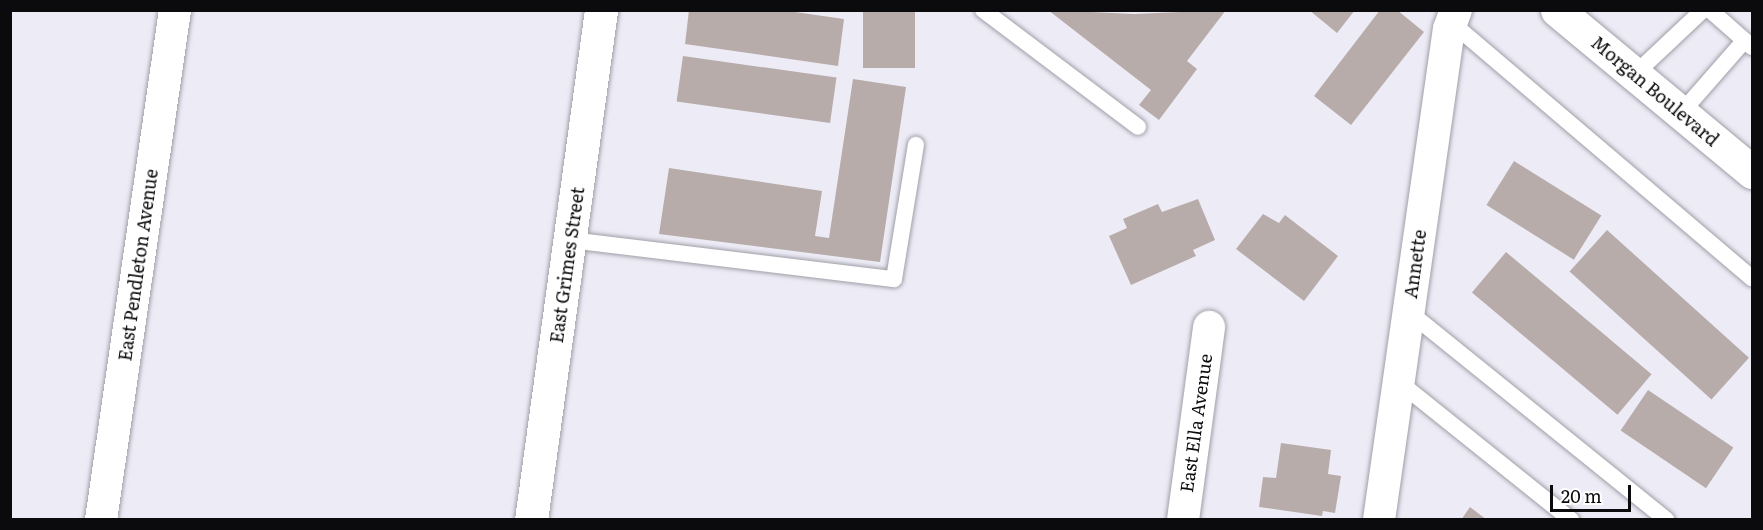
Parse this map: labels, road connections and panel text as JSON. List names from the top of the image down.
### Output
{
  "streets": {
    "street": [
      "Morgan Boulevard",
      "Annette",
      "East Pendleton Avenue",
      "East Grimes Street",
      "East Ella Avenue"
    ]
  },
  "scale_bar": "20 m"
}
